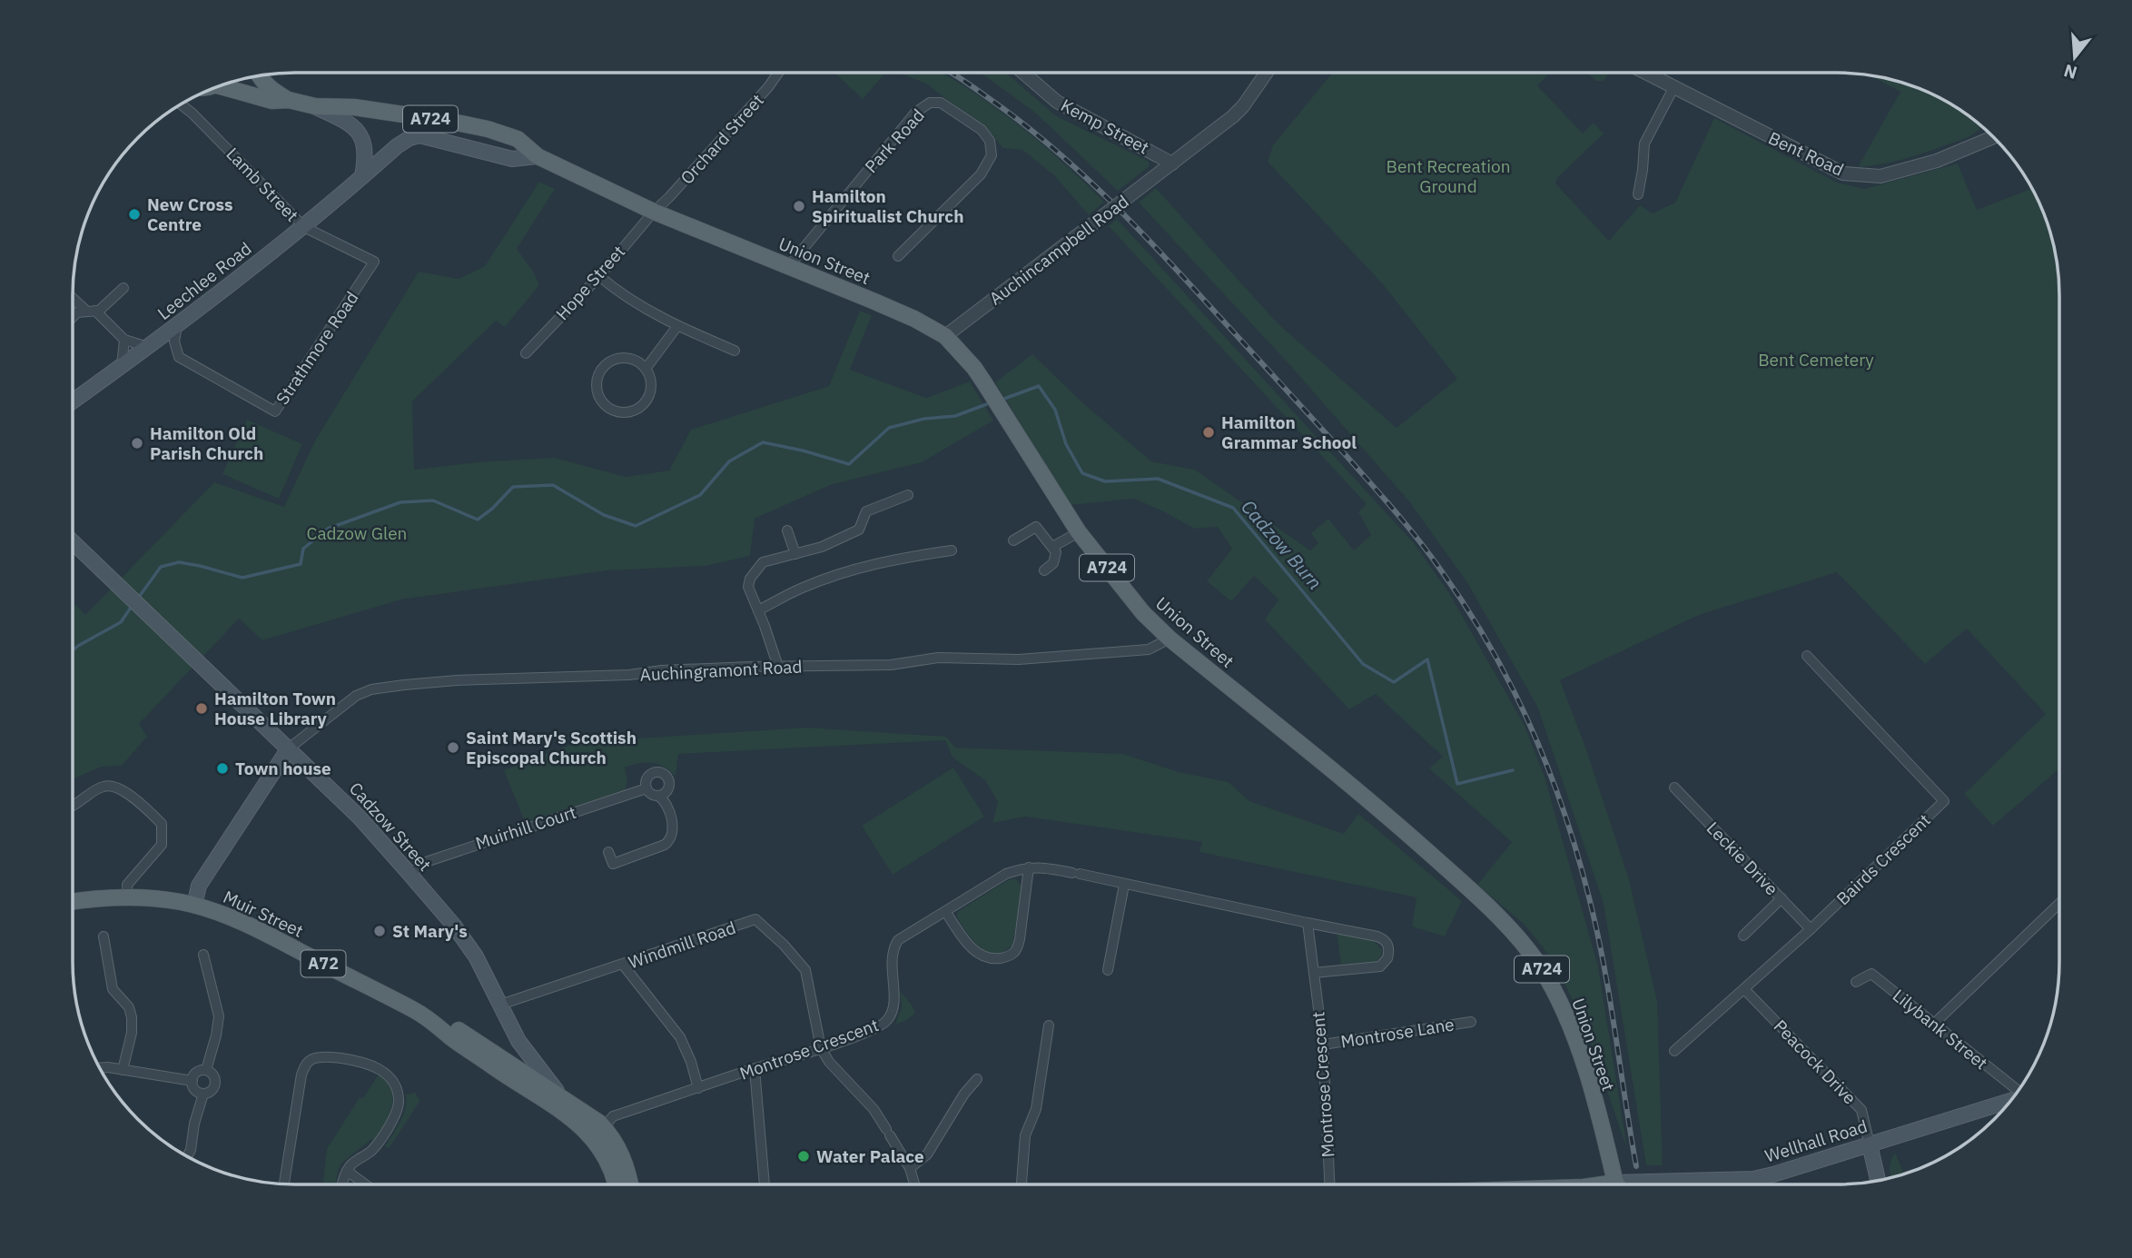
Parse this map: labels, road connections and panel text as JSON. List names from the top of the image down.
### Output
{
  "streets": {
    "main road": [
      "A724",
      "Union Street",
      "Leechlee Road",
      "Cadzow Street",
      "Muir Street",
      "A72",
      "Wellhall Road"
    ],
    "street": [
      "Kemp Street",
      "Orchard Street",
      "Park Road",
      "Bent Road",
      "Lamb Street",
      "Auchincampbell Road",
      "Hope Street",
      "Strathmore Road",
      "Auchingramont Road",
      "Muirhill Court",
      "Leckie Drive",
      "Bairds Crescent",
      "Windmill Road",
      "Lilybank Street",
      "Montrose Lane",
      "Montrose Crescent",
      "Peacock Drive"
    ]
  },
  "crossings": [
    ["A724", "Orchard Street"],
    ["A724", "Union Street"],
    ["A724", "Leechlee Road"],
    ["A724", "Hope Street"],
    ["Kemp Street", "Auchincampbell Road"],
    ["Orchard Street", "Union Street"],
    ["Orchard Street", "Hope Street"],
    ["Park Road", "Union Street"],
    ["Lamb Street", "Leechlee Road"],
    ["Lamb Street", "Strathmore Road"],
    ["Auchincampbell Road", "Union Street"],
    ["Union Street", "Hope Street"],
    ["Union Street", "Auchingramont Road"],
    ["Leechlee Road", "Strathmore Road"],
    ["Auchingramont Road", "Cadzow Street"],
    ["Cadzow Street", "Muirhill Court"],
    ["Cadzow Street", "Muir Street"],
    ["Cadzow Street", "Windmill Road"],
    ["Leckie Drive", "Bairds Crescent"],
    ["Bairds Crescent", "Peacock Drive"],
    ["Muir Street", "Windmill Road"],
    ["Muir Street", "Montrose Crescent"],
    ["Windmill Road", "Montrose Crescent"],
    ["Montrose Lane", "Montrose Crescent"],
    ["Peacock Drive", "Wellhall Road"]
  ],
  "water": ["Cadzow Burn"],
  "parks": ["Bent Recreation Ground", "Bent Cemetery", "Cadzow Glen"],
  "places": [
    "Hamilton Spiritualist Church",
    "New Cross Centre",
    "Hamilton Grammar School",
    "Hamilton Old Parish Church",
    "Hamilton Town House Library",
    "Saint Mary's Scottish Episcopal Church",
    "Town house",
    "St Mary's",
    "Water Palace"
  ],
  "north": "bottom"
}
